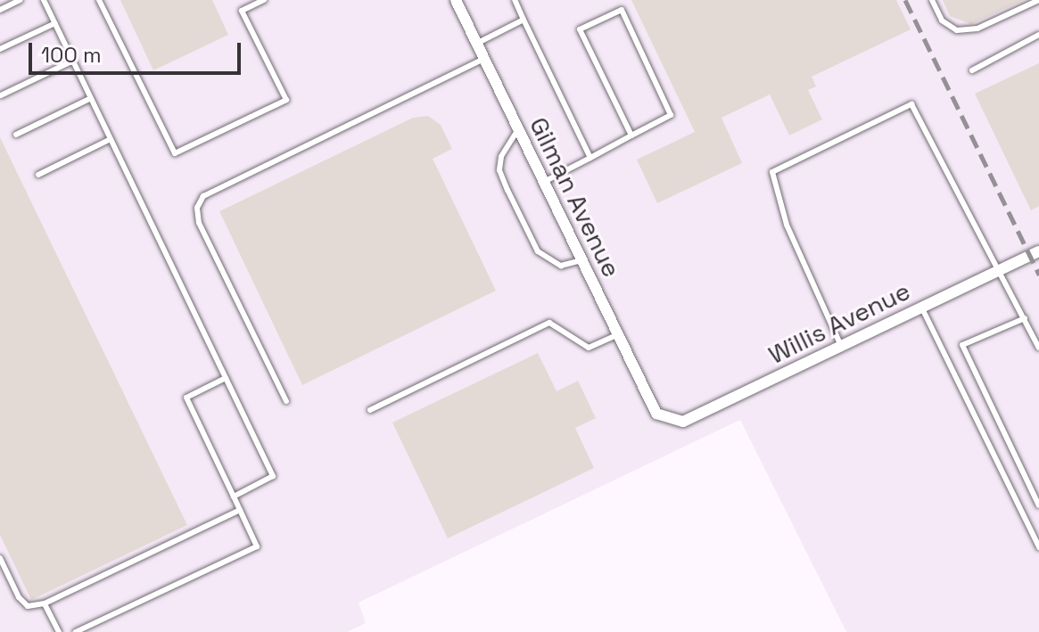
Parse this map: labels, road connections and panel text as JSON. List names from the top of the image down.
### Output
{
  "streets": {
    "street": ["Gilman Avenue", "Willis Avenue"]
  },
  "crossings": [
    ["Gilman Avenue", "Willis Avenue"]
  ],
  "scale_bar": "100 m"
}
